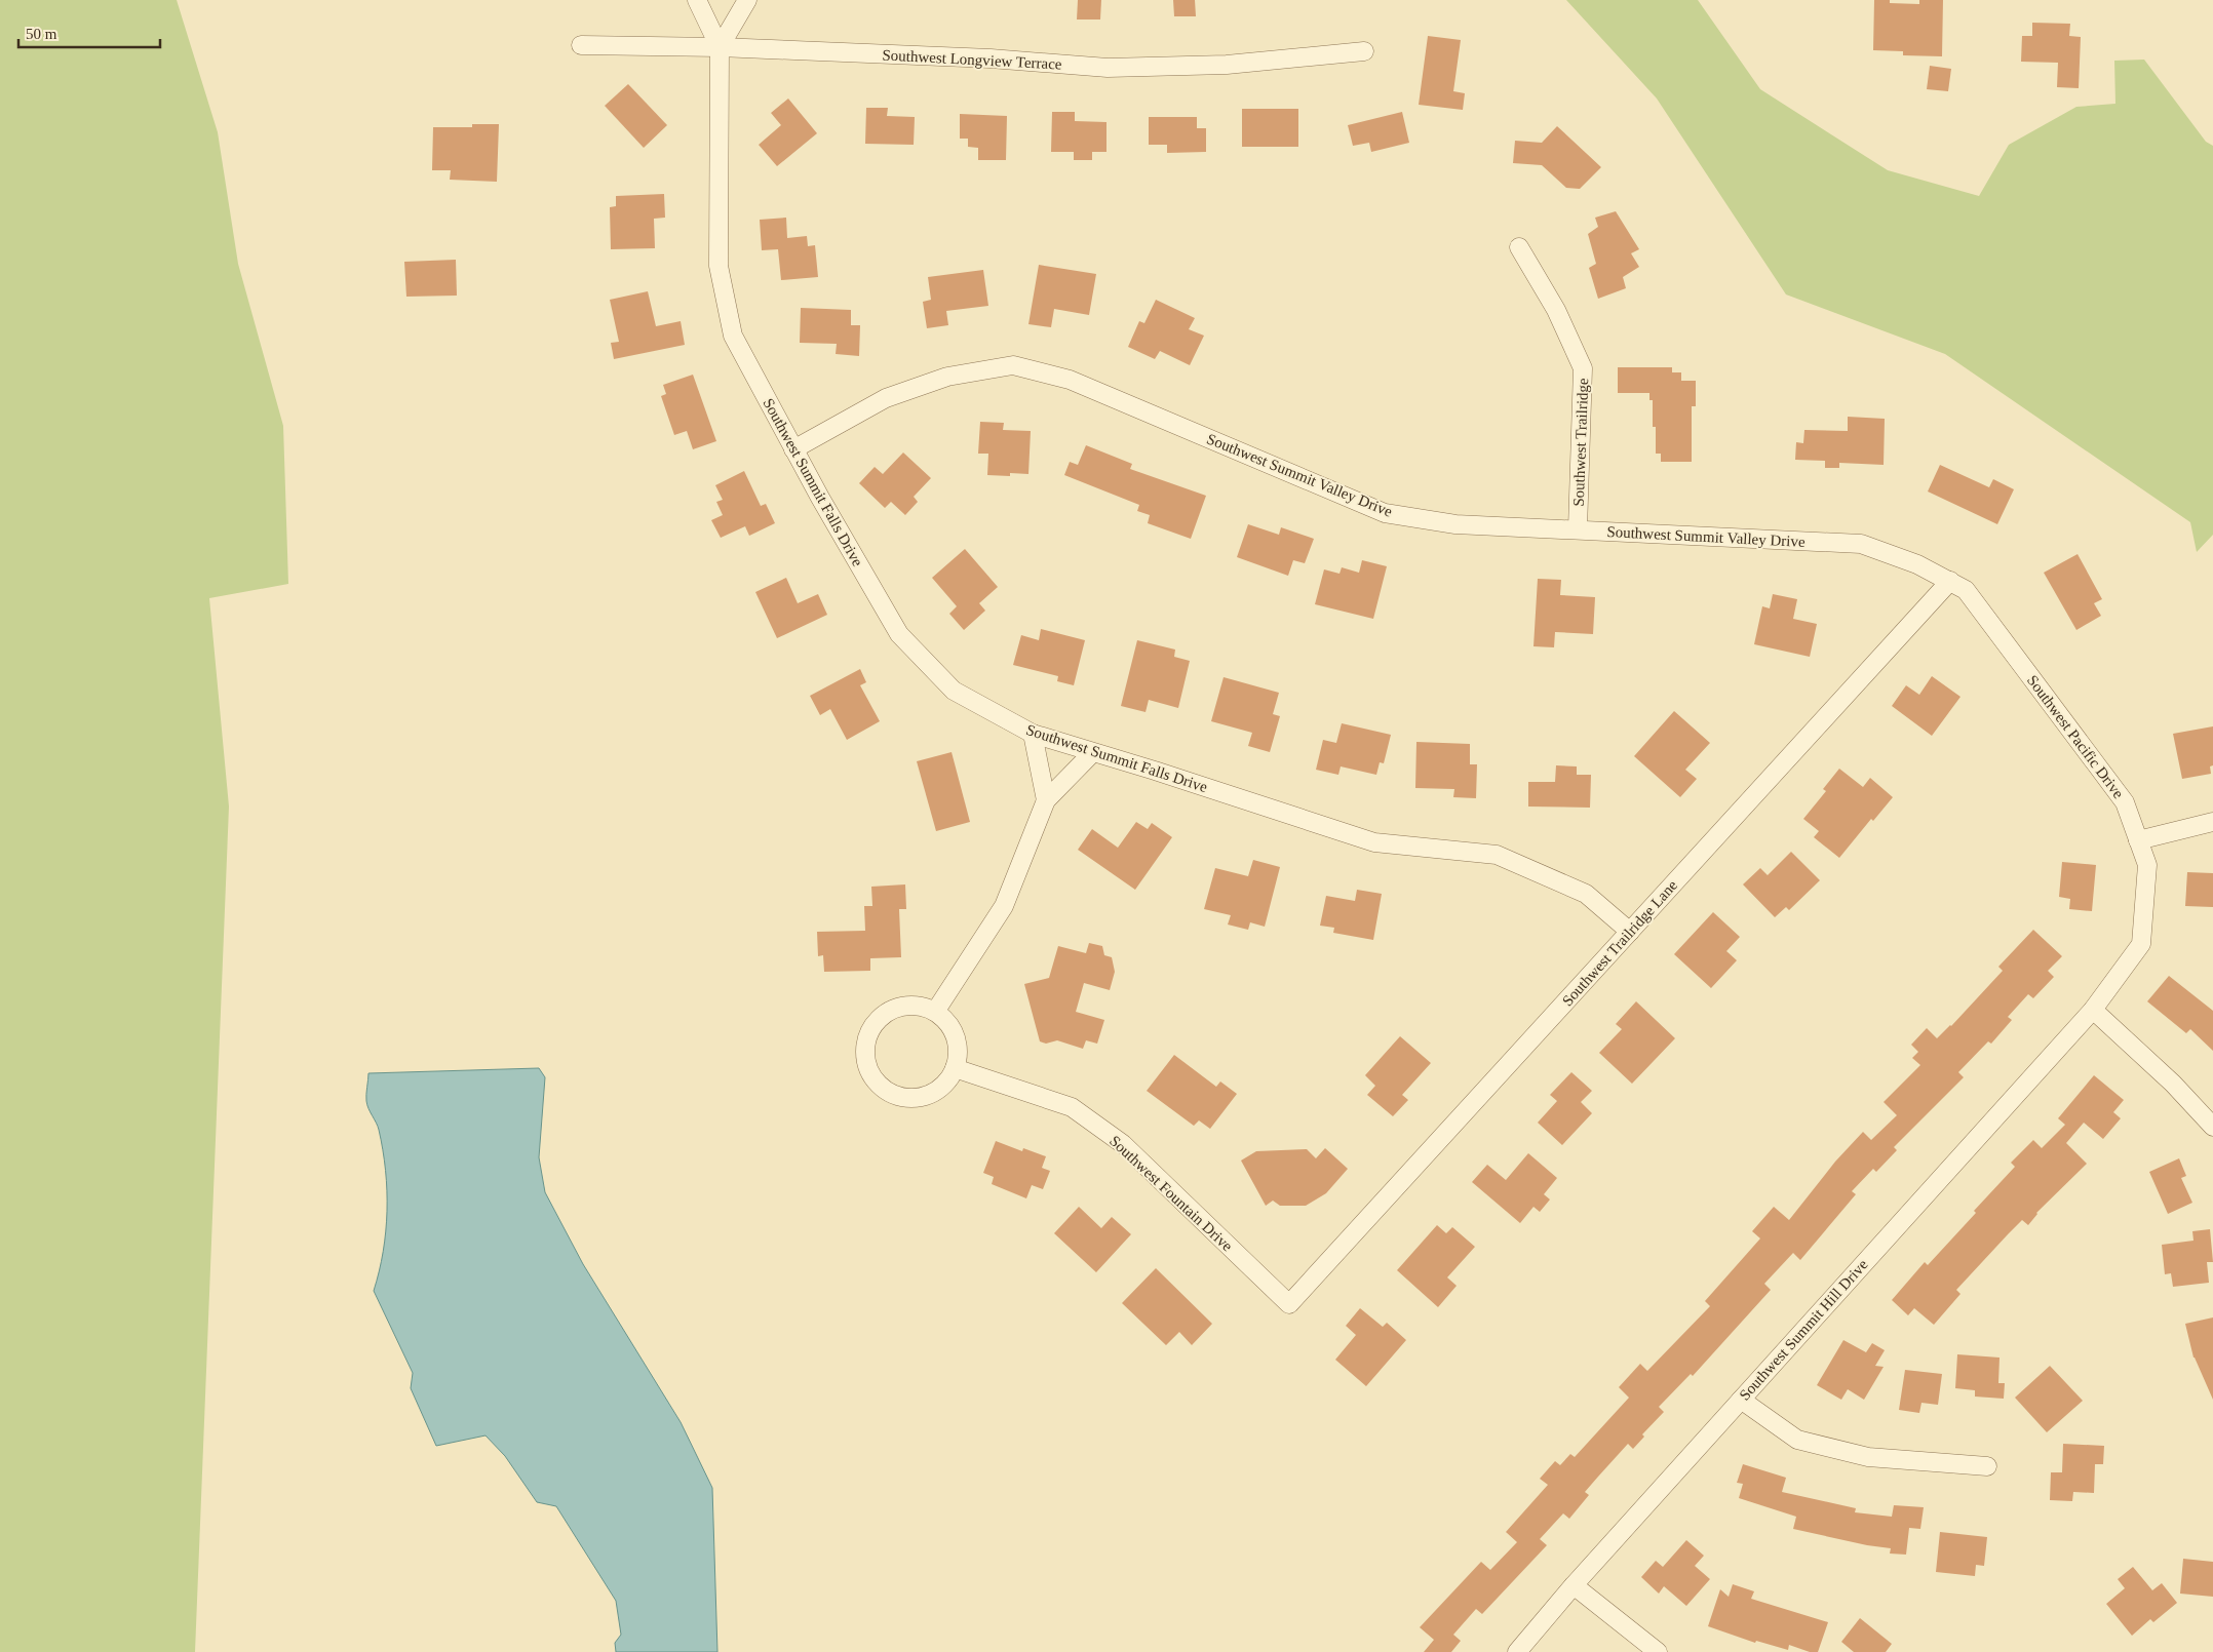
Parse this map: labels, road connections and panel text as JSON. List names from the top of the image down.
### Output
{
  "streets": {
    "street": [
      "Southwest Longview Terrace",
      "Southwest Trailridge",
      "Southwest Summit Valley Drive",
      "Southwest Summit Falls Drive",
      "Southwest Pacific Drive",
      "Southwest Trailridge Lane",
      "Southwest Fountain Drive",
      "Southwest Summit Hill Drive"
    ]
  },
  "crossings": [
    ["Southwest Longview Terrace", "Southwest Summit Falls Drive"],
    ["Southwest Trailridge", "Southwest Summit Valley Drive"],
    ["Southwest Summit Valley Drive", "Southwest Summit Falls Drive"],
    ["Southwest Summit Valley Drive", "Southwest Pacific Drive"],
    ["Southwest Summit Valley Drive", "Southwest Trailridge Lane"],
    ["Southwest Summit Falls Drive", "Southwest Trailridge Lane"],
    ["Southwest Pacific Drive", "Southwest Trailridge Lane"],
    ["Southwest Pacific Drive", "Southwest Summit Hill Drive"],
    ["Southwest Trailridge Lane", "Southwest Fountain Drive"]
  ],
  "scale_bar": "50 m"
}
